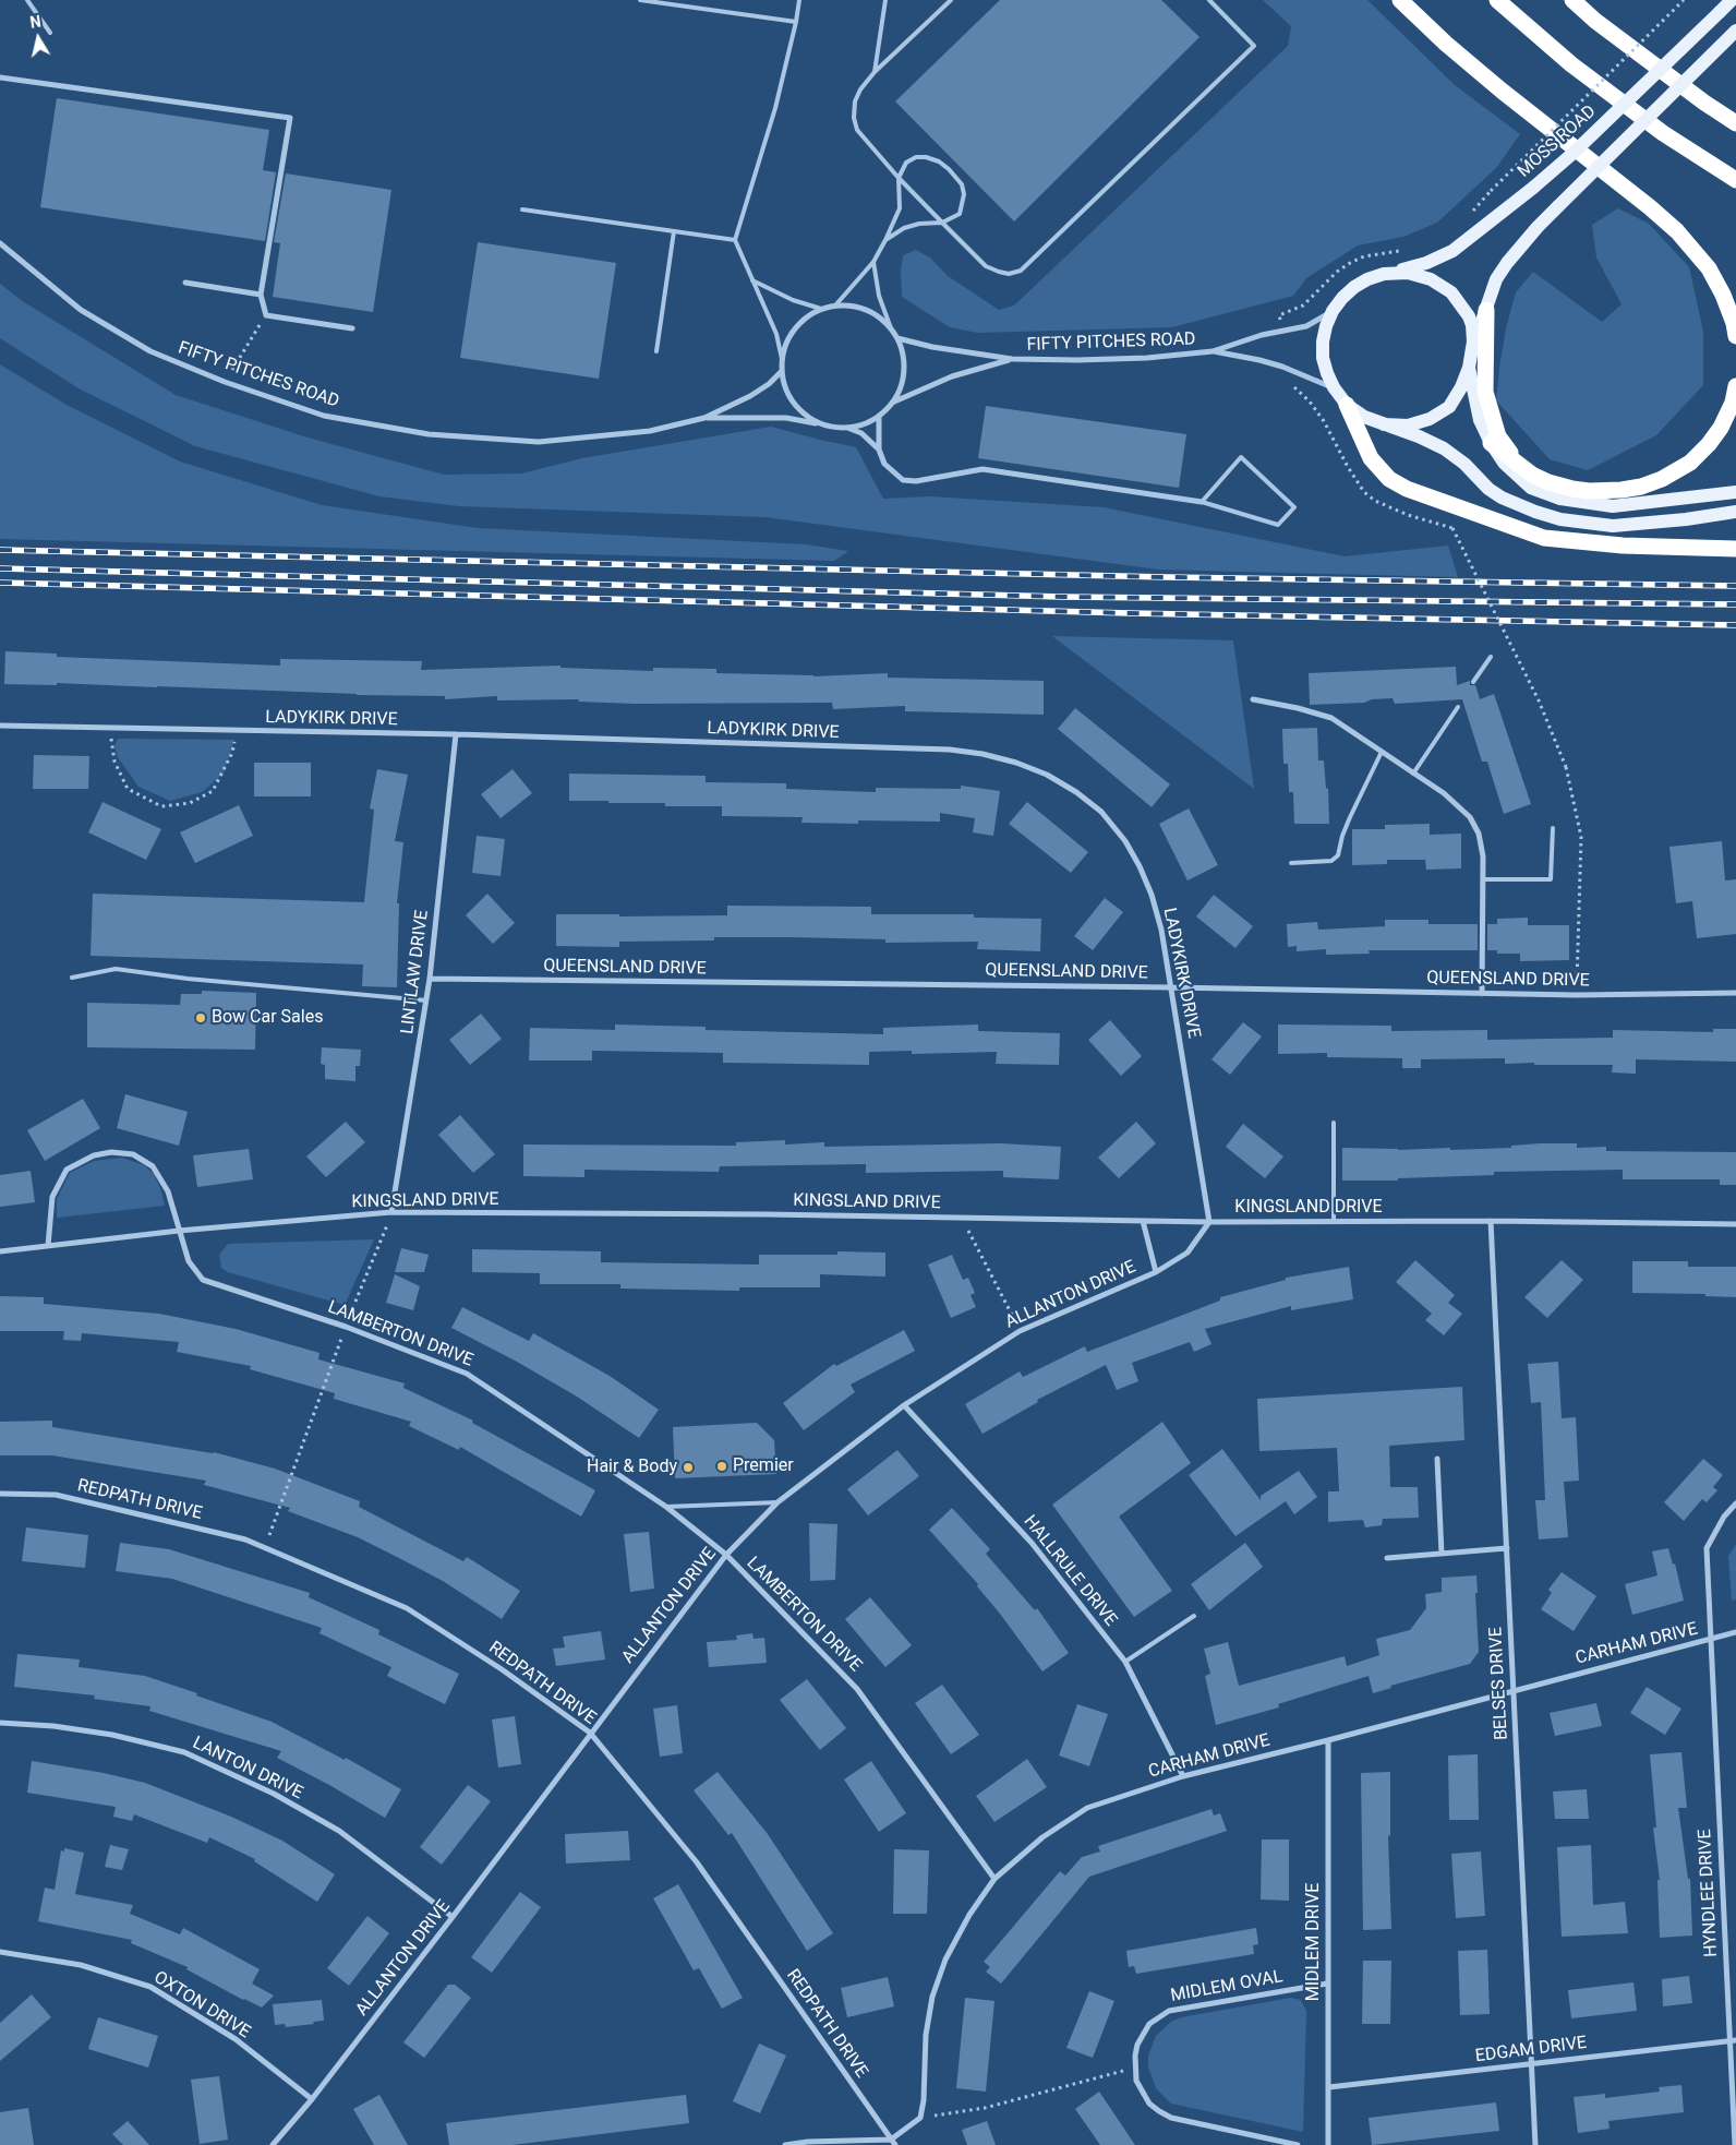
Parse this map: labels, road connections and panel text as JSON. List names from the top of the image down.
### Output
{
  "streets": {
    "main road": ["MOSS ROAD"],
    "street": [
      "FIFTY PITCHES ROAD",
      "LADYKIRK DRIVE",
      "QUEENSLAND DRIVE",
      "LINTLAW DRIVE",
      "KINGSLAND DRIVE",
      "ALLANTON DRIVE",
      "LAMBERTON DRIVE",
      "REDPATH DRIVE",
      "HALLRULE DRIVE",
      "CARHAM DRIVE",
      "BELSES DRIVE",
      "LANTON DRIVE",
      "HYNDLEE DRIVE",
      "MIDLEM DRIVE",
      "MIDLEM OVAL",
      "OXTON DRIVE",
      "EDGAM DRIVE"
    ]
  },
  "crossings": [
    ["MOSS ROAD", "FIFTY PITCHES ROAD"],
    ["LADYKIRK DRIVE", "QUEENSLAND DRIVE"],
    ["LADYKIRK DRIVE", "LINTLAW DRIVE"],
    ["LADYKIRK DRIVE", "KINGSLAND DRIVE"],
    ["LADYKIRK DRIVE", "ALLANTON DRIVE"],
    ["QUEENSLAND DRIVE", "LINTLAW DRIVE"],
    ["LINTLAW DRIVE", "KINGSLAND DRIVE"],
    ["KINGSLAND DRIVE", "ALLANTON DRIVE"],
    ["KINGSLAND DRIVE", "LAMBERTON DRIVE"],
    ["KINGSLAND DRIVE", "BELSES DRIVE"],
    ["ALLANTON DRIVE", "LAMBERTON DRIVE"],
    ["ALLANTON DRIVE", "REDPATH DRIVE"],
    ["ALLANTON DRIVE", "HALLRULE DRIVE"],
    ["ALLANTON DRIVE", "LANTON DRIVE"],
    ["ALLANTON DRIVE", "OXTON DRIVE"],
    ["LAMBERTON DRIVE", "CARHAM DRIVE"],
    ["HALLRULE DRIVE", "CARHAM DRIVE"],
    ["CARHAM DRIVE", "BELSES DRIVE"],
    ["CARHAM DRIVE", "HYNDLEE DRIVE"],
    ["CARHAM DRIVE", "MIDLEM DRIVE"],
    ["BELSES DRIVE", "EDGAM DRIVE"],
    ["HYNDLEE DRIVE", "EDGAM DRIVE"],
    ["MIDLEM DRIVE", "MIDLEM OVAL"],
    ["MIDLEM DRIVE", "EDGAM DRIVE"]
  ],
  "places": ["Bow Car Sales", "Premier", "Hair & Body"],
  "north": "top"
}
